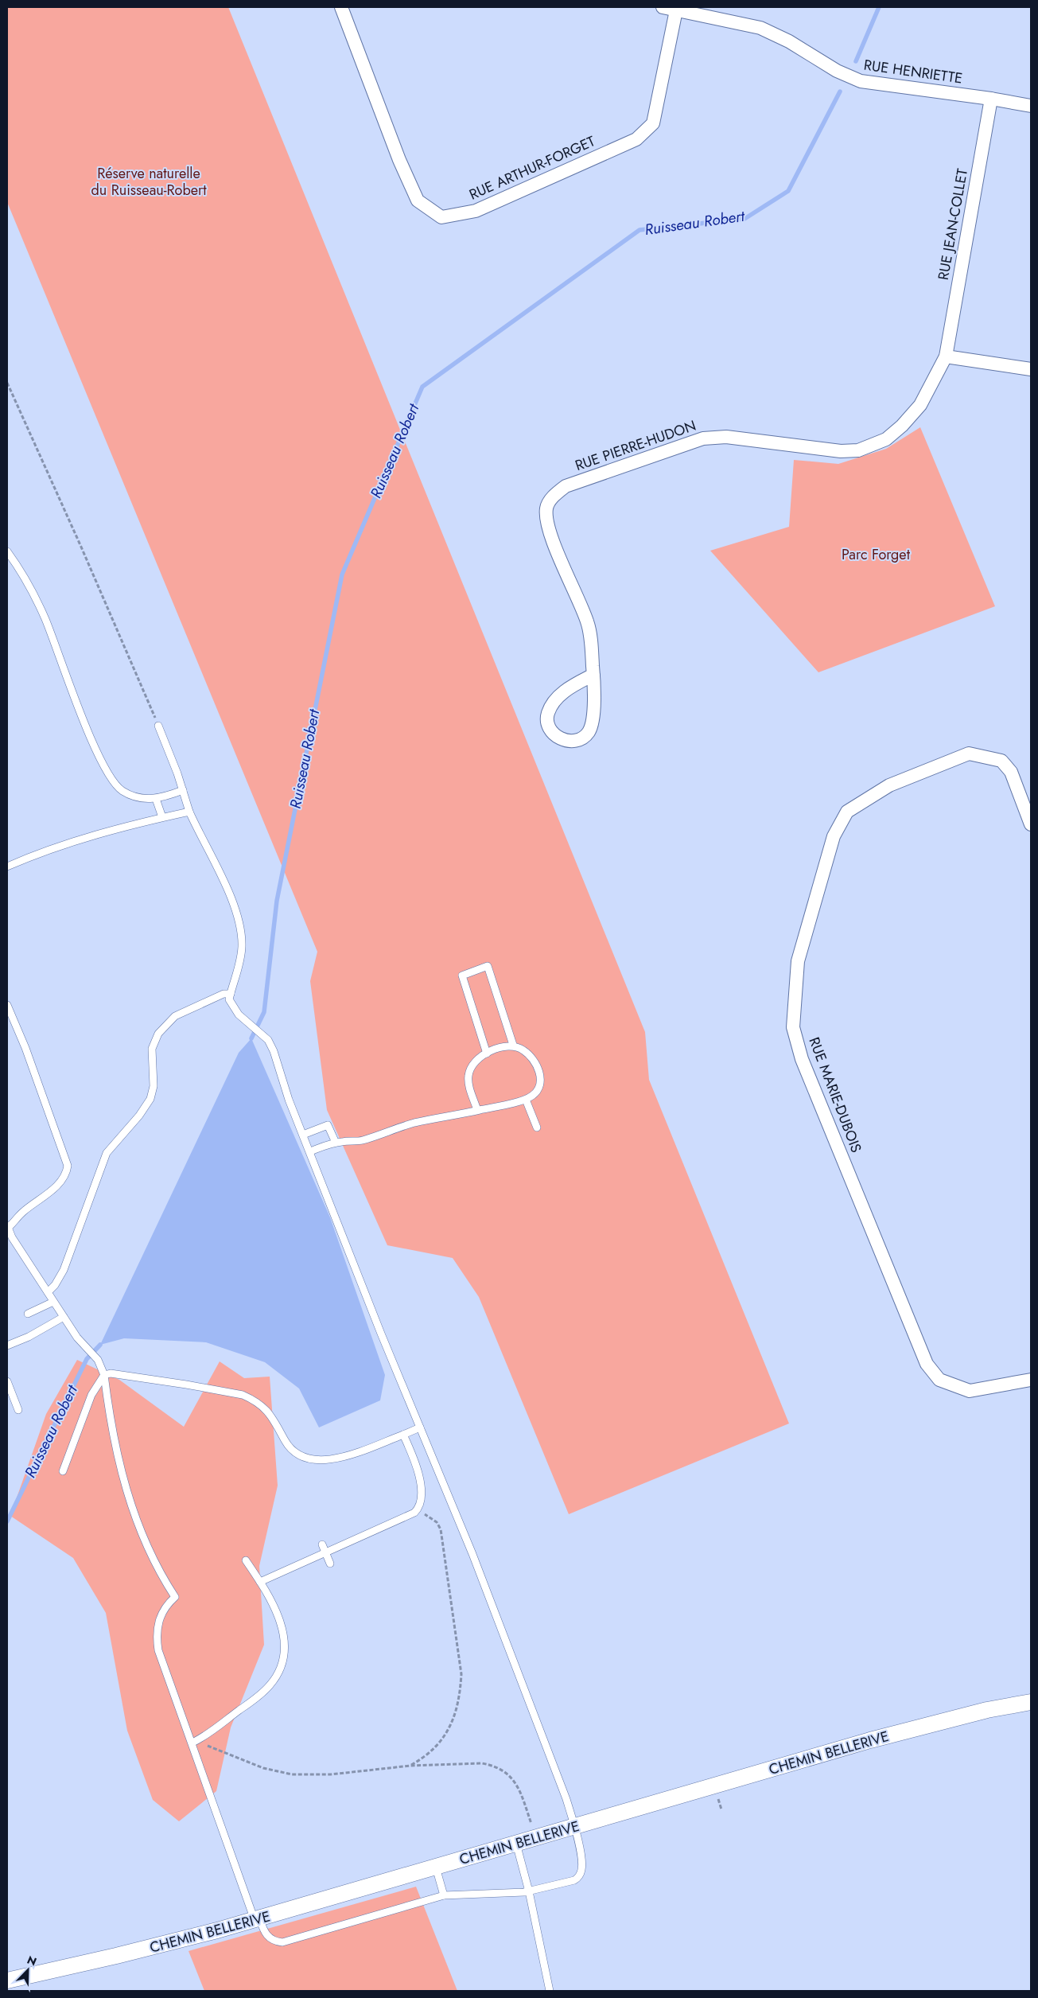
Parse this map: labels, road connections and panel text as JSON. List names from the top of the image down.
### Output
{
  "streets": {
    "street": [
      "RUE HENRIETTE",
      "RUE ARTHUR-FORGET",
      "RUE JEAN-COLLET",
      "RUE PIERRE-HUDON",
      "RUE MARIE-DUBOIS",
      "CHEMIN BELLERIVE"
    ]
  },
  "crossings": [
    ["RUE HENRIETTE", "RUE ARTHUR-FORGET"],
    ["RUE HENRIETTE", "RUE JEAN-COLLET"],
    ["RUE JEAN-COLLET", "RUE PIERRE-HUDON"]
  ],
  "water": ["Ruisseau Robert"],
  "parks": ["Réserve naturelle du Ruisseau-Robert", "Parc Forget"],
  "north": "top right"
}
